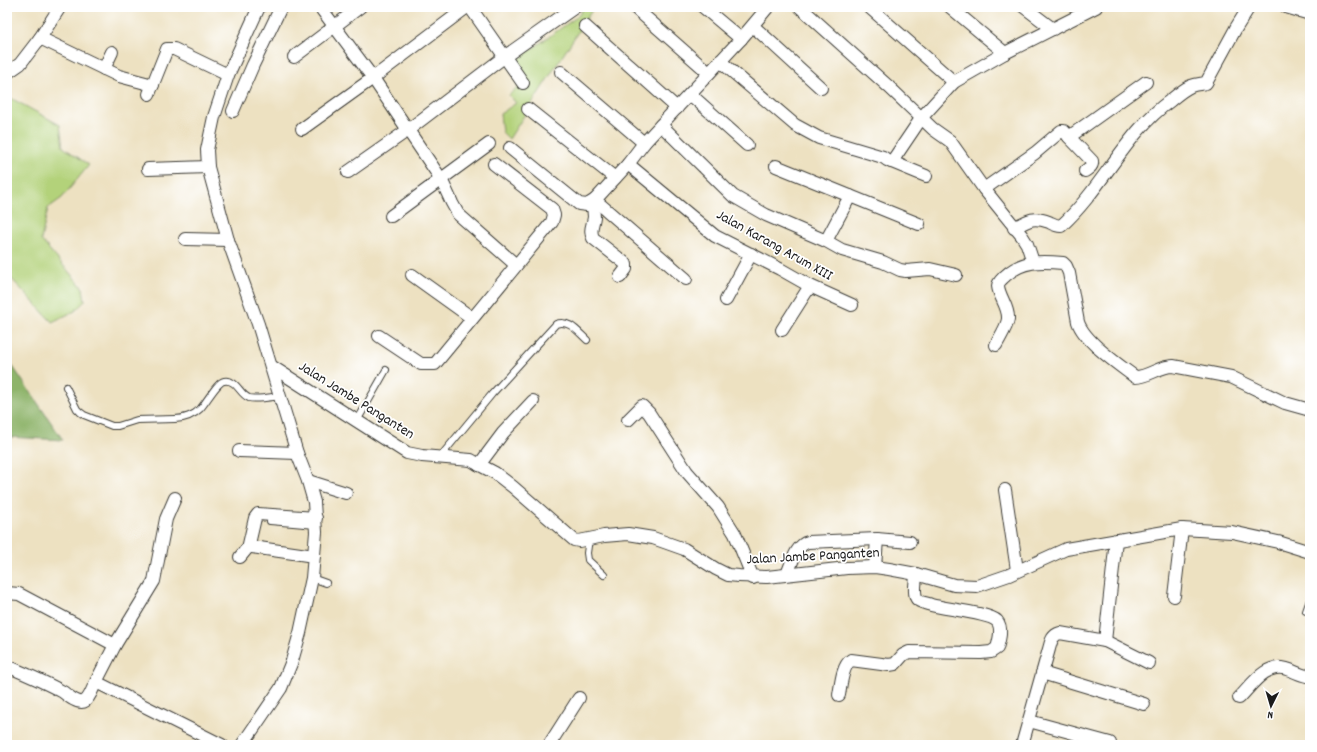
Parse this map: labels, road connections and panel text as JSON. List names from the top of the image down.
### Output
{
  "streets": {
    "street": ["Jalan Karang Arum XIII", "Jalan Jambe Panganten"]
  },
  "north": "bottom"
}
